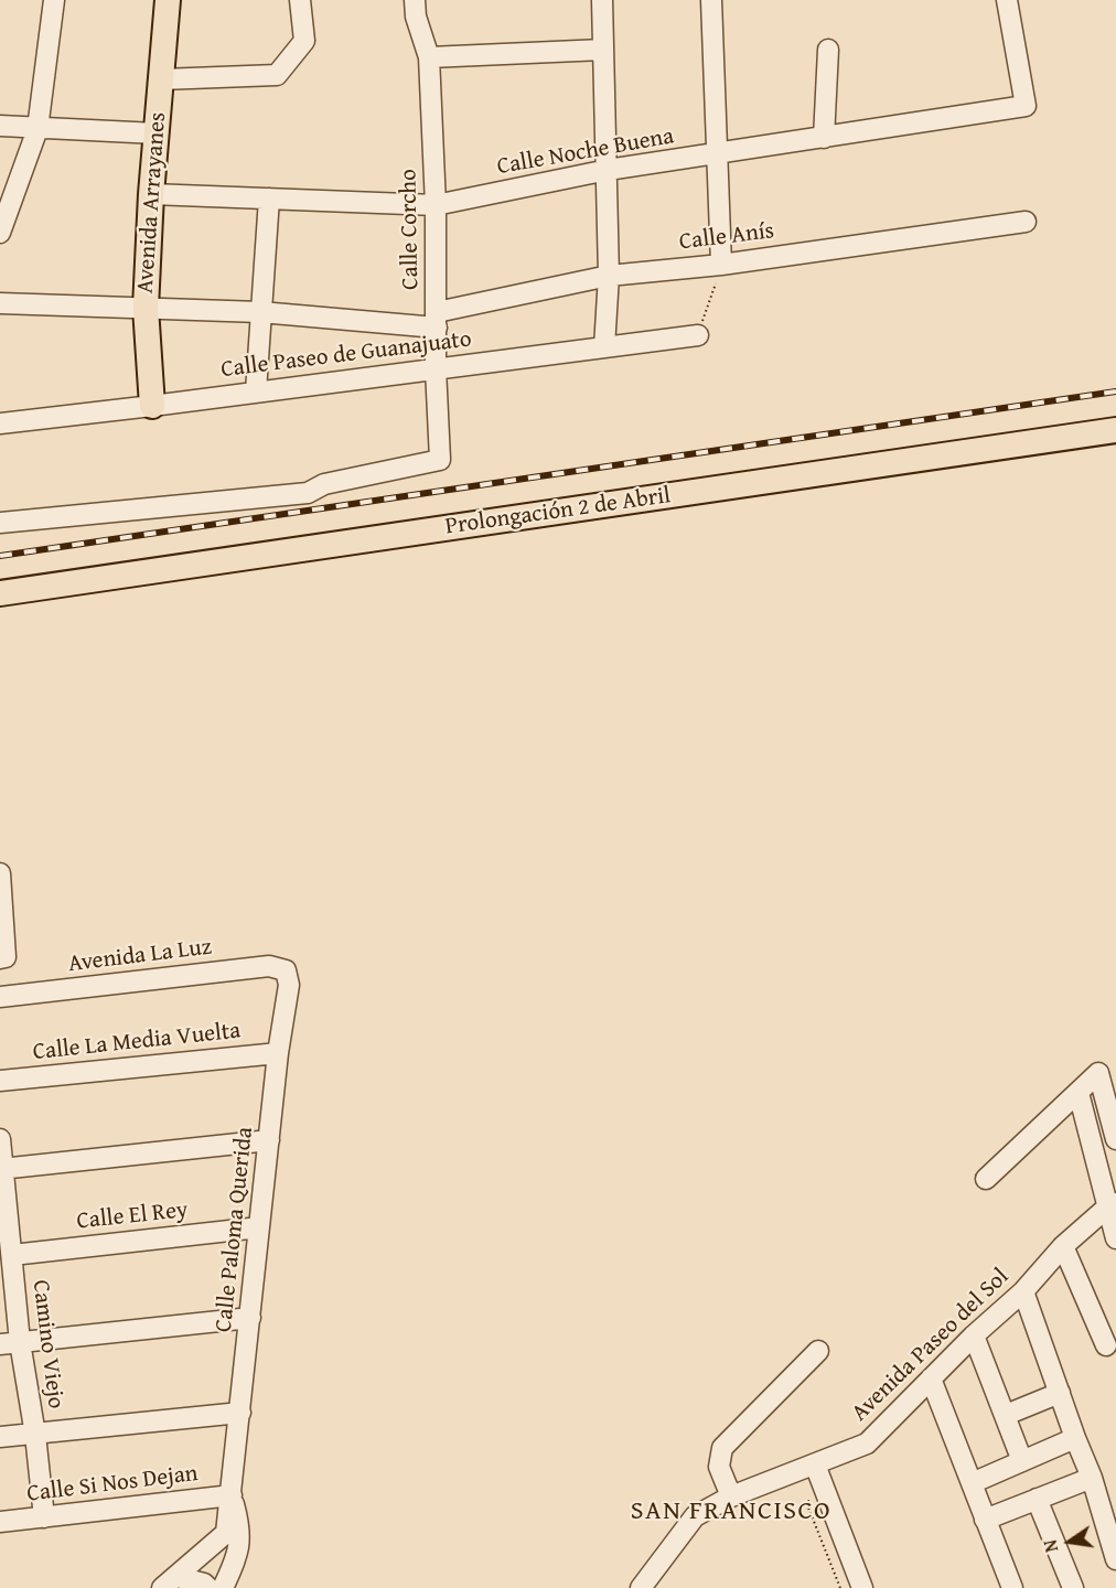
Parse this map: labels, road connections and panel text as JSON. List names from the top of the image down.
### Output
{
  "streets": {
    "main road": ["Avenida Arrayanes", "Prolongación 2 de Abril"],
    "street": [
      "Calle Noche Buena",
      "Calle Corcho",
      "Calle Anís",
      "Calle Paseo de Guanajuato",
      "Avenida La Luz",
      "Calle La Media Vuelta",
      "Calle El Rey",
      "Calle Paloma Querida",
      "Camino Viejo",
      "Avenida Paseo del Sol",
      "Calle Si Nos Dejan"
    ]
  },
  "crossings": [
    ["Calle Noche Buena", "Avenida Arrayanes"],
    ["Calle Noche Buena", "Calle Corcho"],
    ["Avenida Arrayanes", "Calle Anís"],
    ["Avenida Arrayanes", "Calle Paseo de Guanajuato"],
    ["Calle Corcho", "Calle Anís"],
    ["Calle Corcho", "Calle Paseo de Guanajuato"],
    ["Avenida La Luz", "Calle Paloma Querida"],
    ["Calle La Media Vuelta", "Calle Paloma Querida"],
    ["Calle El Rey", "Calle Paloma Querida"],
    ["Calle El Rey", "Camino Viejo"],
    ["Calle Paloma Querida", "Calle Si Nos Dejan"],
    ["Camino Viejo", "Calle Si Nos Dejan"]
  ],
  "districts": ["SAN FRANCISCO"],
  "north": "left"
}
